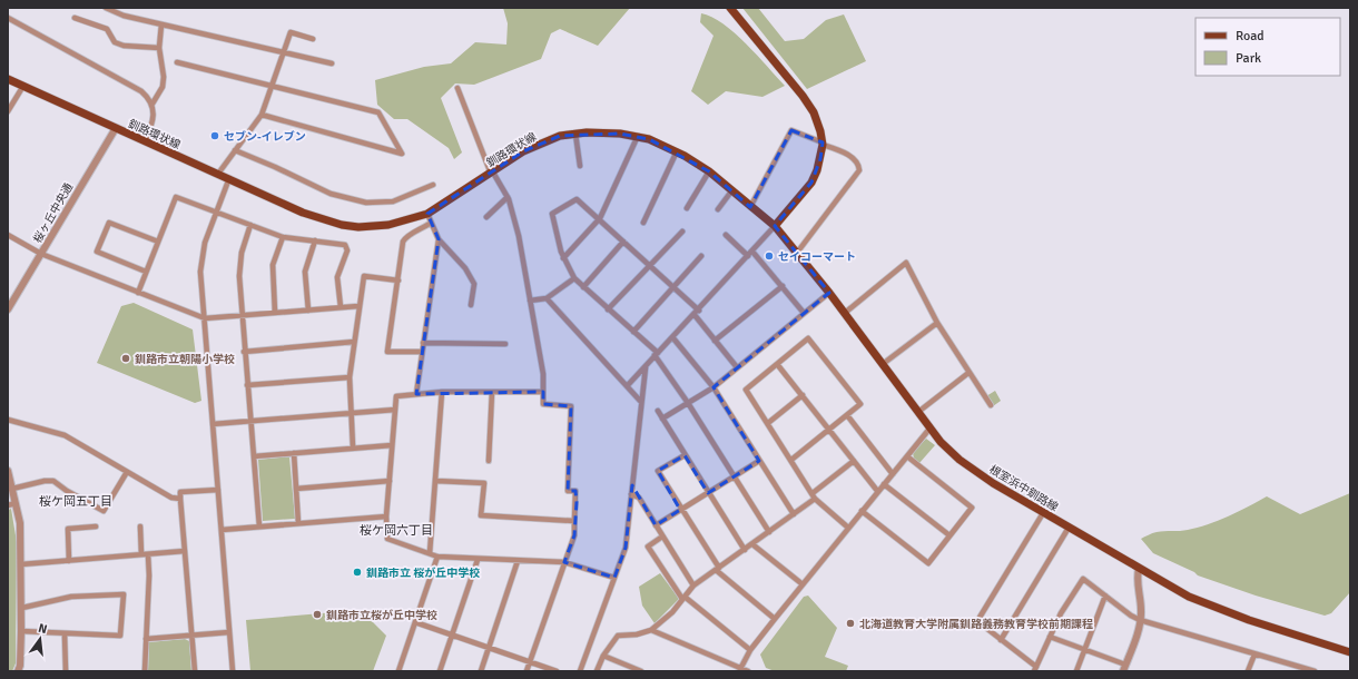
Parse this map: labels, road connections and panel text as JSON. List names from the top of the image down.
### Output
{
  "streets": {
    "main road": ["釧路環状線", "根室浜中釧路線"],
    "street": ["桜ヶ丘中央通"]
  },
  "crossings": [
    ["釧路環状線", "桜ヶ丘中央通"],
    ["釧路環状線", "根室浜中釧路線"]
  ],
  "districts": ["桜ケ岡五丁目", "桜ケ岡六丁目"],
  "places": [
    "セブン-イレブン",
    "セイコーマート",
    "釧路市立朝陽小学校",
    "釧路市立 桜が丘中学校",
    "釧路市立桜が丘中学校",
    "北海道教育大学附属釧路義務教育学校前期課程"
  ],
  "legend": ["Road", "Park"],
  "north": "top"
}
